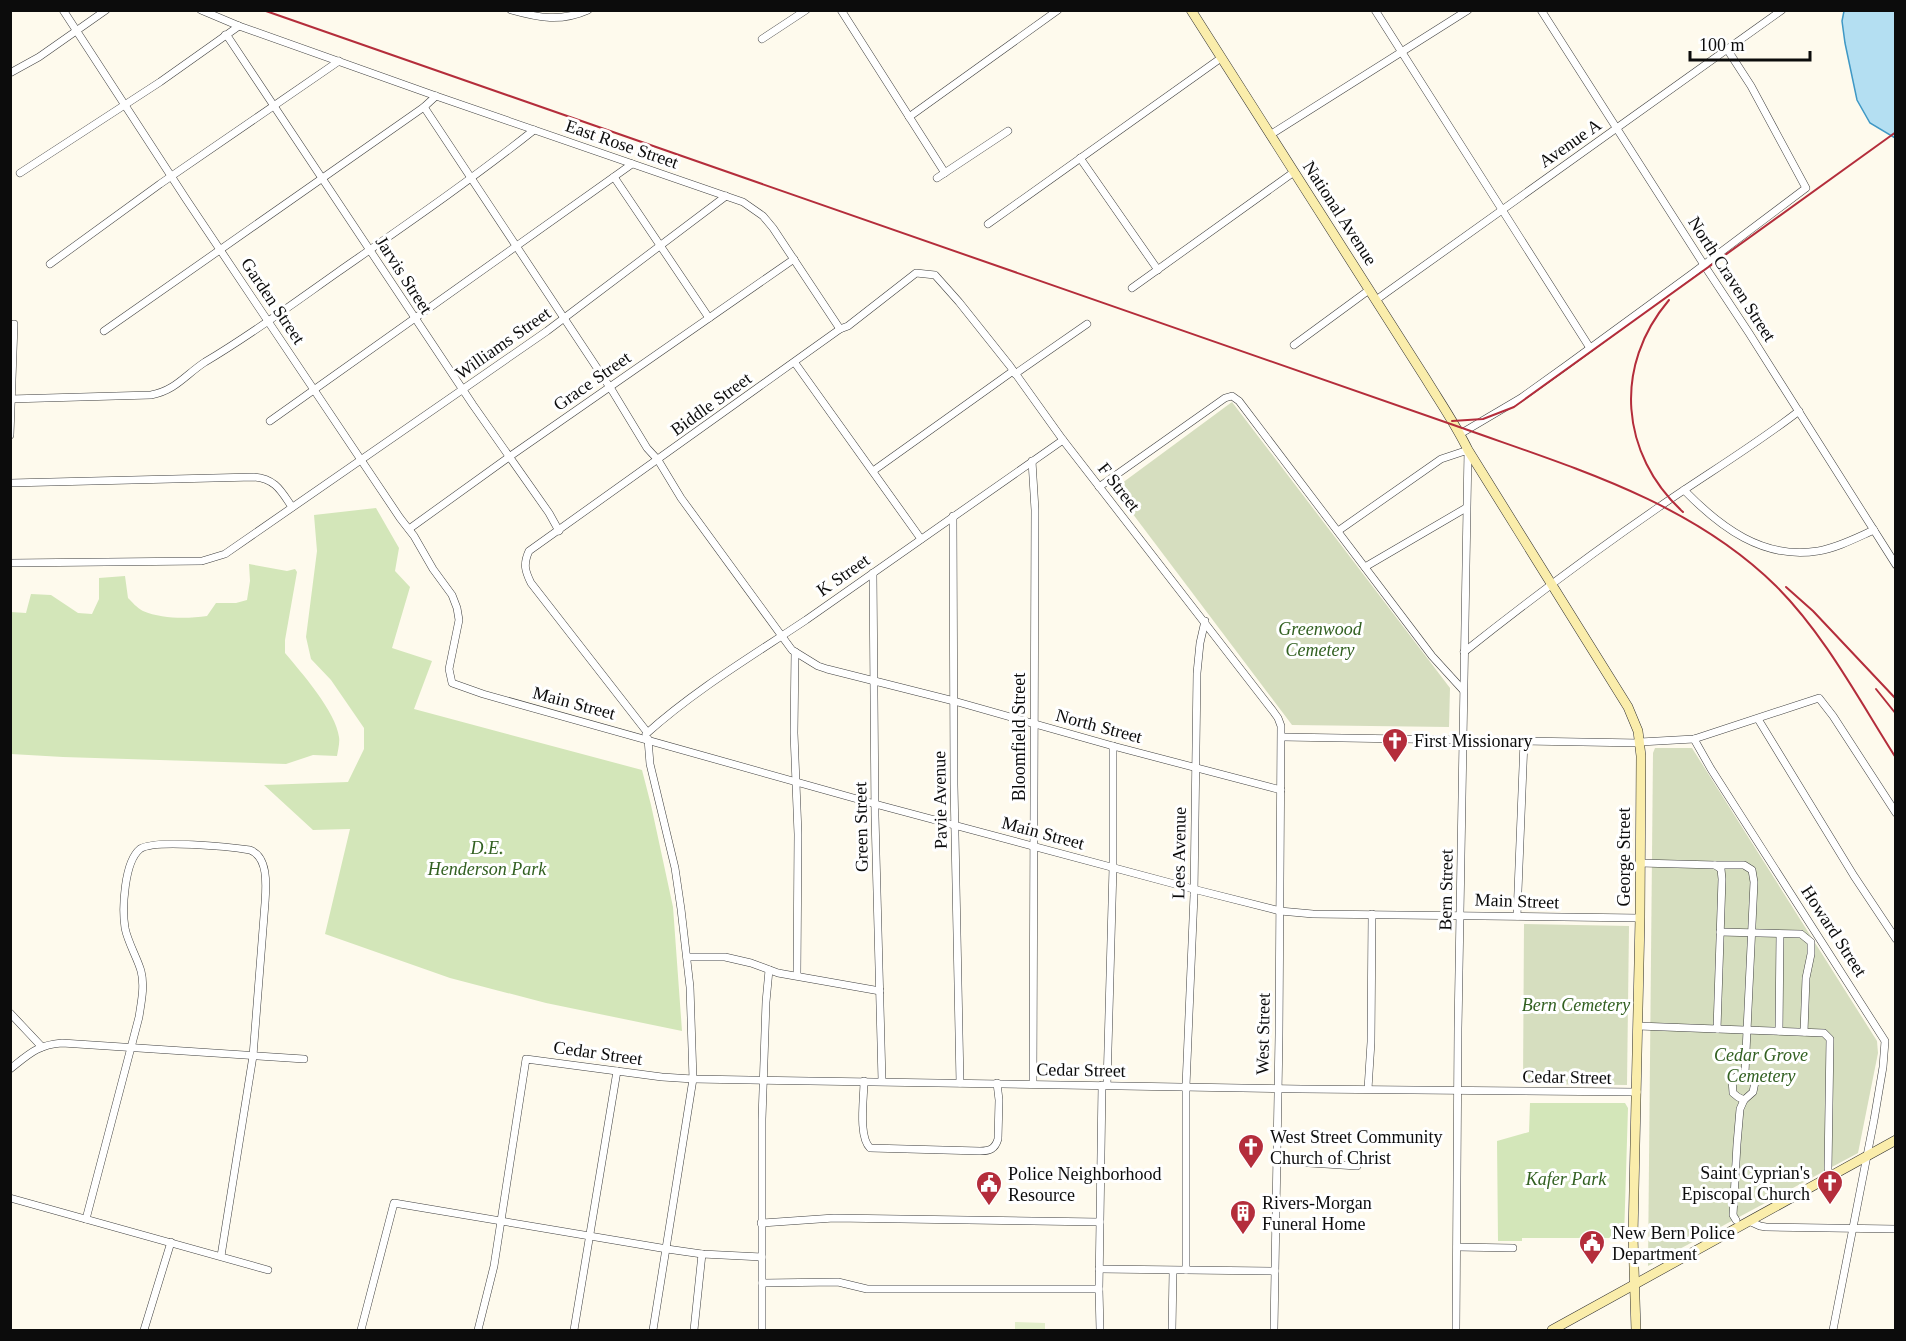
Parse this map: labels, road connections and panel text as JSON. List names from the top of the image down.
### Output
{
  "streets": {
    "street": [
      "Avenue A",
      "East Rose Street",
      "National Avenue",
      "Jarvis Street",
      "North Craven Street",
      "Garden Street",
      "Williams Street",
      "Grace Street",
      "Biddle Street",
      "F Street",
      "K Street",
      "Main Street",
      "North Street",
      "Bloomfield Street",
      "Pavie Avenue",
      "Green Street",
      "Lees Avenue",
      "George Street",
      "Bern Street",
      "Howard Street",
      "West Street",
      "Cedar Street"
    ]
  },
  "crossings": [
    ["Avenue A", "National Avenue"],
    ["Avenue A", "North Craven Street"],
    ["East Rose Street", "Williams Street"],
    ["East Rose Street", "Grace Street"],
    ["East Rose Street", "Biddle Street"],
    ["National Avenue", "George Street"],
    ["Jarvis Street", "Williams Street"],
    ["Jarvis Street", "Grace Street"],
    ["Jarvis Street", "Biddle Street"],
    ["Garden Street", "Williams Street"],
    ["Garden Street", "Grace Street"],
    ["Garden Street", "Main Street"],
    ["Williams Street", "North Street"],
    ["Grace Street", "North Street"],
    ["Biddle Street", "F Street"],
    ["Biddle Street", "K Street"],
    ["Biddle Street", "Main Street"],
    ["Biddle Street", "North Street"],
    ["F Street", "K Street"],
    ["F Street", "Lees Avenue"],
    ["F Street", "West Street"],
    ["K Street", "Main Street"],
    ["K Street", "North Street"],
    ["K Street", "Bloomfield Street"],
    ["K Street", "Pavie Avenue"],
    ["K Street", "Green Street"],
    ["Main Street", "Bloomfield Street"],
    ["Main Street", "Pavie Avenue"],
    ["Main Street", "Green Street"],
    ["Main Street", "Lees Avenue"],
    ["Main Street", "George Street"],
    ["Main Street", "Bern Street"],
    ["Main Street", "West Street"],
    ["North Street", "Bloomfield Street"],
    ["North Street", "Pavie Avenue"],
    ["North Street", "Green Street"],
    ["North Street", "Lees Avenue"],
    ["North Street", "West Street"],
    ["Bloomfield Street", "Cedar Street"],
    ["Pavie Avenue", "Cedar Street"],
    ["Green Street", "Cedar Street"],
    ["Lees Avenue", "Cedar Street"],
    ["George Street", "Bern Street"],
    ["George Street", "Cedar Street"],
    ["Bern Street", "Cedar Street"],
    ["West Street", "Cedar Street"]
  ],
  "parks": [
    "Greenwood Cemetery",
    "D.E. Henderson Park",
    "Bern Cemetery",
    "Cedar Grove Cemetery",
    "Kafer Park"
  ],
  "places": {
    "church": ["First Missionary", "West Street Community Church of Christ", "Saint Cyprian's Episcopal Church"],
    "public building": ["Police Neighborhood Resource", "New Bern Police Department"],
    "building": ["Rivers-Morgan Funeral Home"]
  },
  "scale_bar": "100 m"
}
